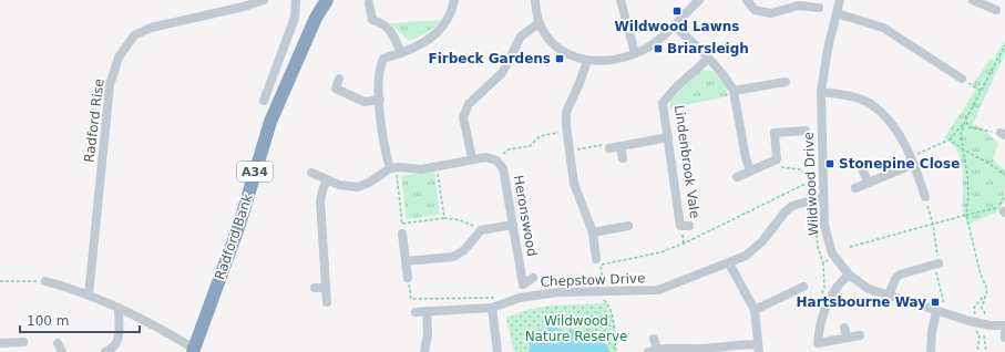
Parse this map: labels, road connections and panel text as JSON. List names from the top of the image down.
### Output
{
  "streets": {
    "highway": ["A34", "Radford Bank"],
    "street": [
      "Radford Rise",
      "Lindenbrook Vale",
      "Wildwood Drive",
      "Heronswood",
      "Chepstow Drive"
    ]
  },
  "crossings": [
    ["Wildwood Drive", "Chepstow Drive"]
  ],
  "parks": ["Wildwood Nature Reserve"],
  "places": {
    "transit": [
      "Wildwood Lawns",
      "Briarsleigh",
      "Firbeck Gardens",
      "Stonepine Close",
      "Hartsbourne Way"
    ]
  },
  "scale_bar": "100 m"
}
